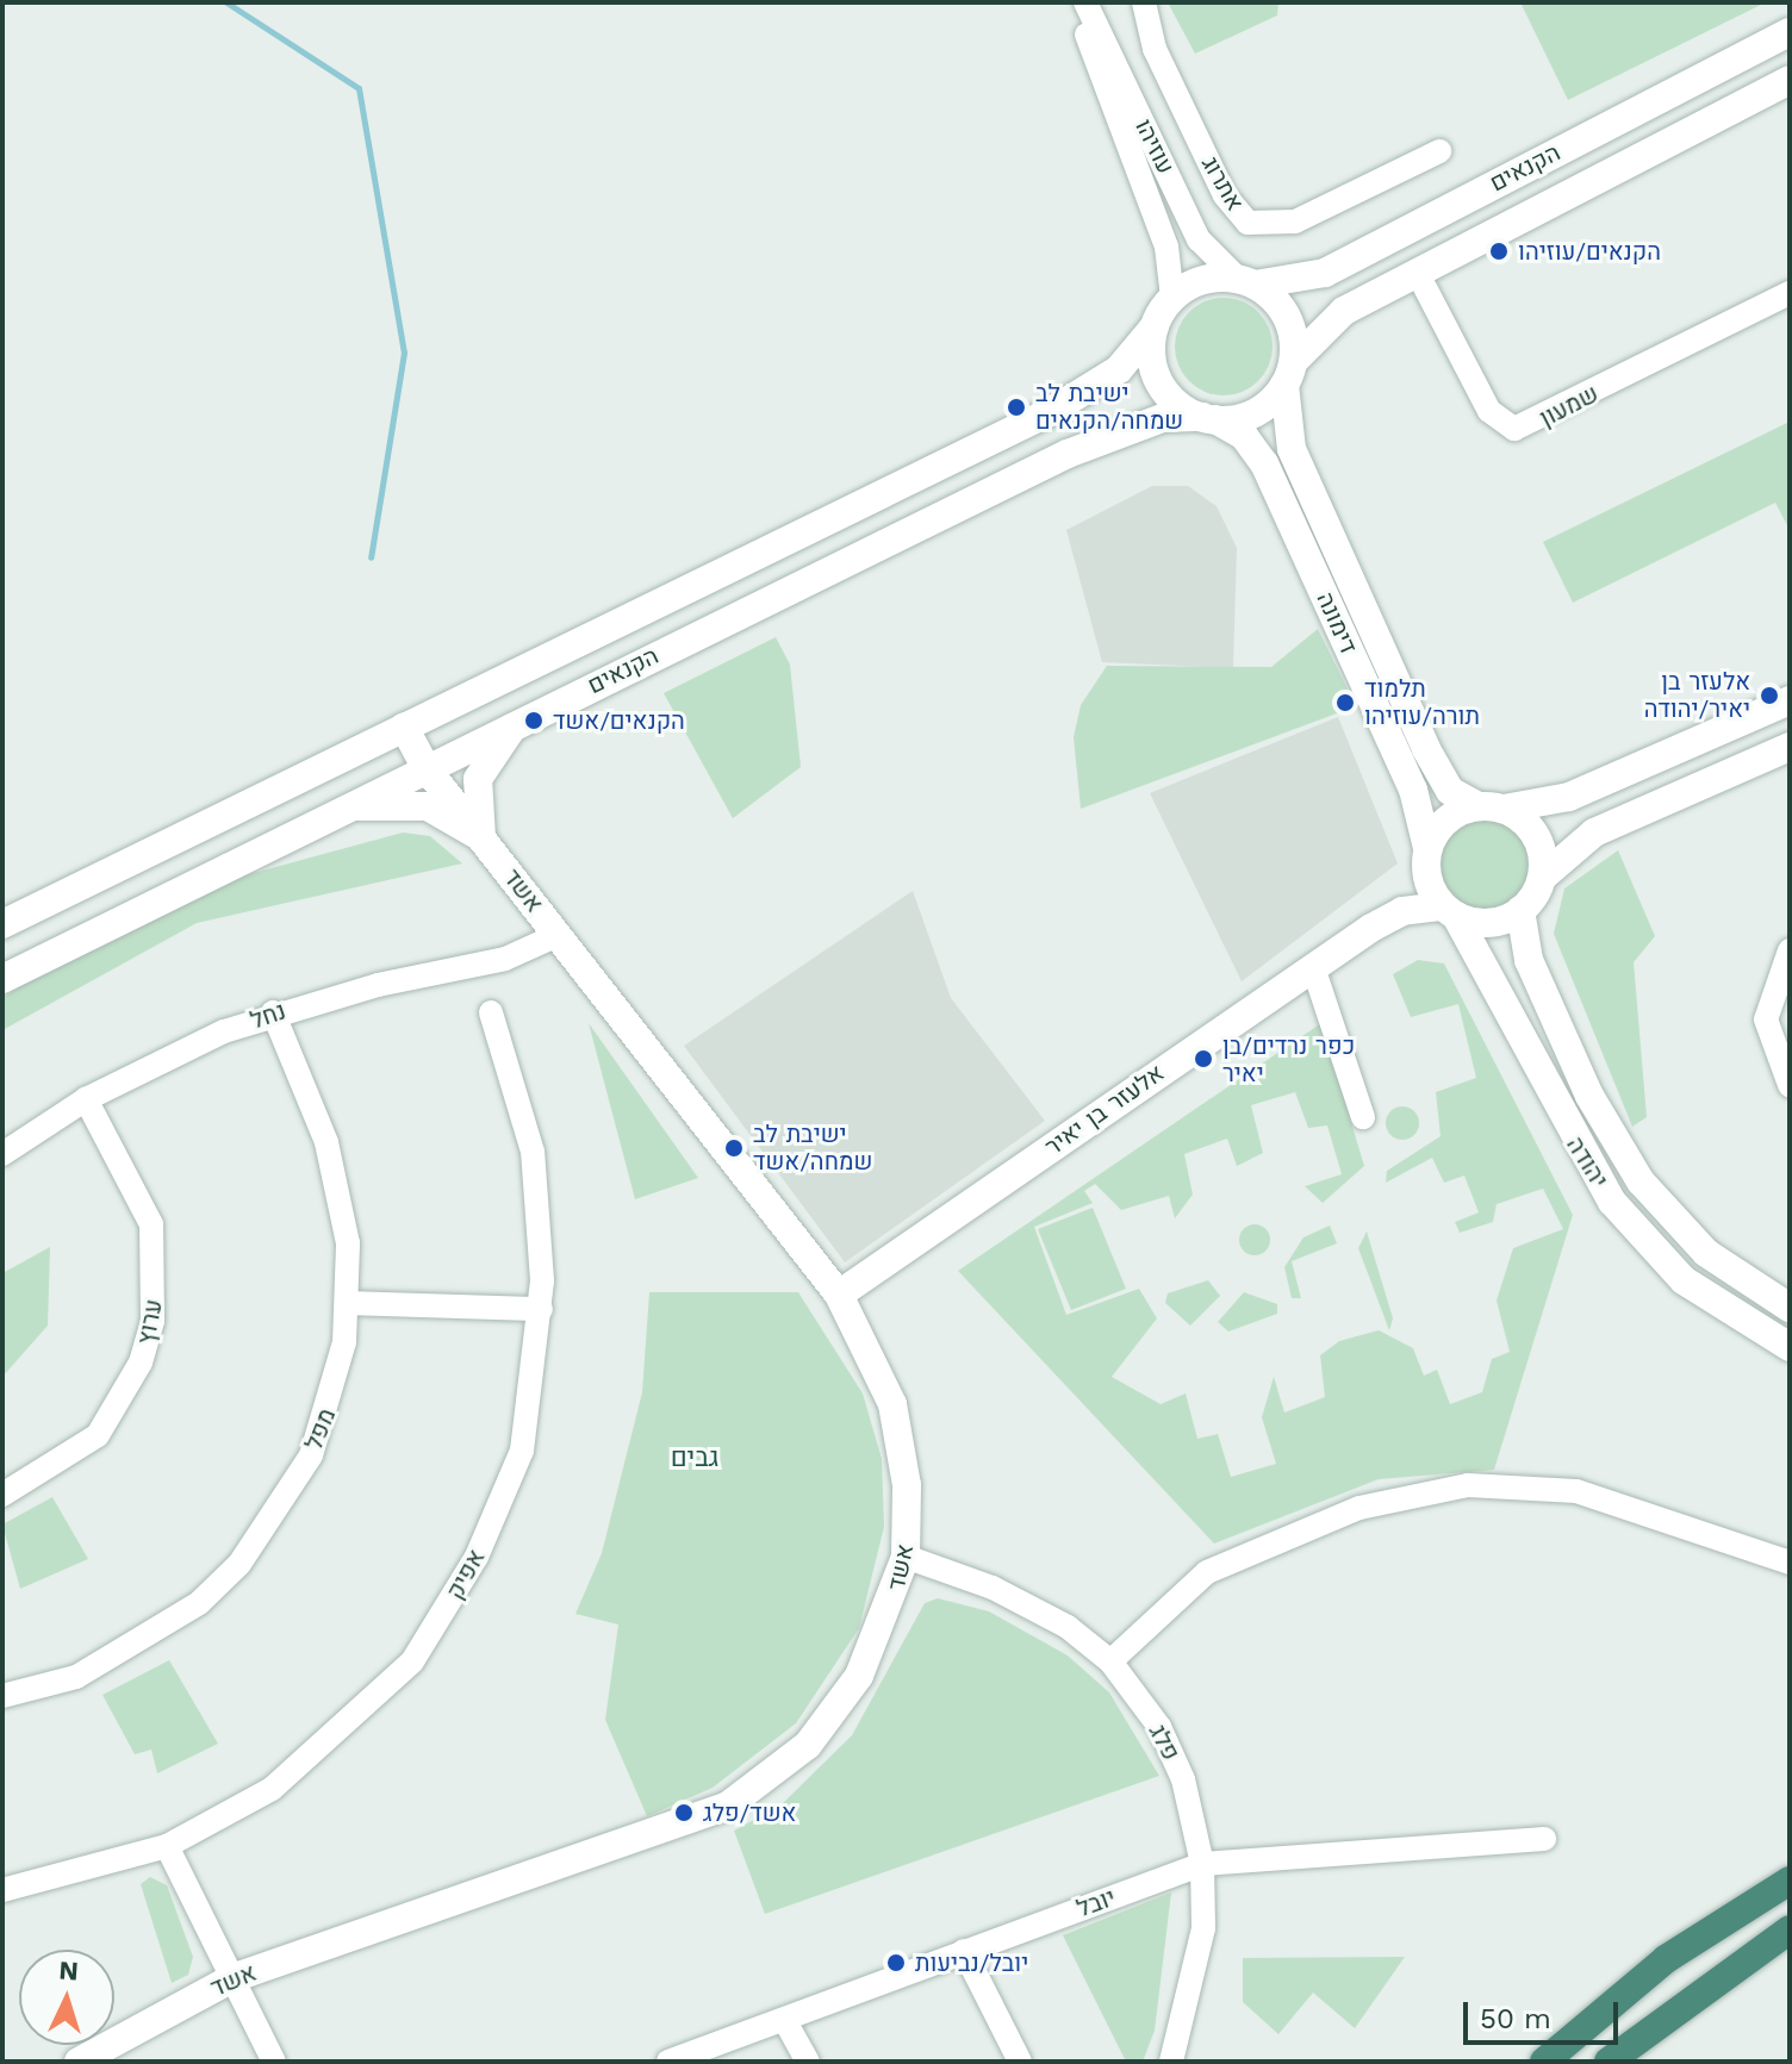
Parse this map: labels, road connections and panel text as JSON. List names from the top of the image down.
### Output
{
  "streets": {
    "street": [
      "עוזיהו",
      "הקנאים",
      "אתרוג",
      "שמעון",
      "דימונה",
      "אשד",
      "נחל",
      "אלעזר בן יאיר",
      "יהודה",
      "ערוץ",
      "מפל",
      "אפיק",
      "פלג",
      "יובל"
    ]
  },
  "crossings": [
    ["עוזיהו", "הקנאים"],
    ["עוזיהו", "דימונה"],
    ["הקנאים", "שמעון"],
    ["הקנאים", "דימונה"],
    ["הקנאים", "אשד"],
    ["דימונה", "אלעזר בן יאיר"],
    ["דימונה", "יהודה"],
    ["אשד", "נחל"],
    ["אשד", "אלעזר בן יאיר"],
    ["אשד", "פלג"],
    ["נחל", "ערוץ"],
    ["נחל", "מפל"],
    ["אלעזר בן יאיר", "יהודה"],
    ["פלג", "יובל"]
  ],
  "districts": ["גבים"],
  "places": [
    "הקנאים/עוזיהו",
    "ישיבת לב שמחה/הקנאים",
    "אלעזר בן יאיר/יהודה",
    "תלמוד תורה/עוזיהו",
    "הקנאים/אשד",
    "כפר נרדים/בן יאיר",
    "ישיבת לב שמחה/אשד",
    "אשד/פלג",
    "יובל/נביעות"
  ],
  "scale_bar": "50 m",
  "north": "top"
}
